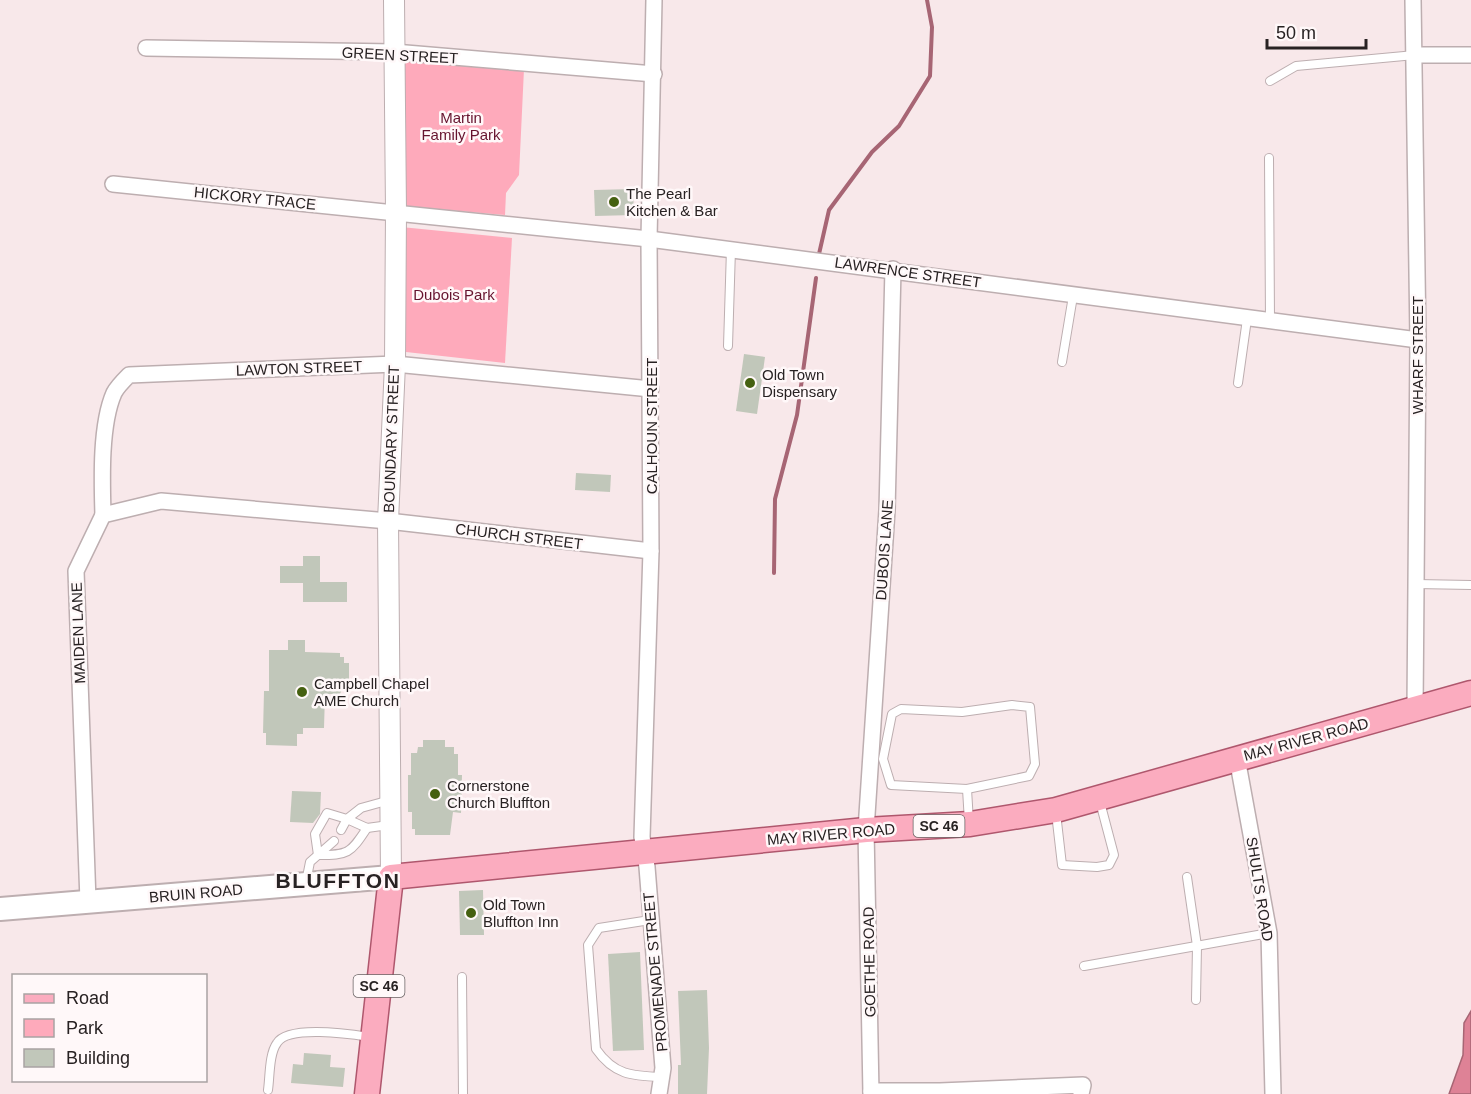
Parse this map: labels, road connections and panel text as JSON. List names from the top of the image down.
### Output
{
  "streets": {
    "main road": ["MAY RIVER ROAD", "SC 46", "BRUIN ROAD"],
    "street": [
      "GREEN STREET",
      "HICKORY TRACE",
      "LAWRENCE STREET",
      "WHARF STREET",
      "LAWTON STREET",
      "CALHOUN STREET",
      "BOUNDARY STREET",
      "CHURCH STREET",
      "DUBOIS LANE",
      "MAIDEN LANE",
      "SHULTS ROAD",
      "GOETHE ROAD",
      "PROMENADE STREET"
    ]
  },
  "crossings": [
    ["GREEN STREET", "CALHOUN STREET"],
    ["GREEN STREET", "BOUNDARY STREET"],
    ["HICKORY TRACE", "LAWRENCE STREET"],
    ["HICKORY TRACE", "BOUNDARY STREET"],
    ["LAWRENCE STREET", "WHARF STREET"],
    ["LAWRENCE STREET", "CALHOUN STREET"],
    ["LAWRENCE STREET", "BOUNDARY STREET"],
    ["LAWRENCE STREET", "DUBOIS LANE"],
    ["WHARF STREET", "MAY RIVER ROAD"],
    ["LAWTON STREET", "CALHOUN STREET"],
    ["LAWTON STREET", "BOUNDARY STREET"],
    ["LAWTON STREET", "MAIDEN LANE"],
    ["CALHOUN STREET", "CHURCH STREET"],
    ["CALHOUN STREET", "MAY RIVER ROAD"],
    ["CALHOUN STREET", "PROMENADE STREET"],
    ["BOUNDARY STREET", "CHURCH STREET"],
    ["BOUNDARY STREET", "MAY RIVER ROAD"],
    ["BOUNDARY STREET", "SC 46"],
    ["BOUNDARY STREET", "BRUIN ROAD"],
    ["DUBOIS LANE", "MAY RIVER ROAD"],
    ["DUBOIS LANE", "GOETHE ROAD"],
    ["MAIDEN LANE", "BRUIN ROAD"],
    ["MAY RIVER ROAD", "SC 46"],
    ["MAY RIVER ROAD", "SHULTS ROAD"],
    ["MAY RIVER ROAD", "BRUIN ROAD"],
    ["MAY RIVER ROAD", "GOETHE ROAD"],
    ["MAY RIVER ROAD", "PROMENADE STREET"],
    ["SC 46", "BRUIN ROAD"]
  ],
  "districts": ["BLUFFTON"],
  "parks": ["Martin Family Park", "Dubois Park"],
  "places": [
    "The Pearl Kitchen & Bar",
    "Old Town Dispensary",
    "Campbell Chapel AME Church",
    "Cornerstone Church Bluffton",
    "Old Town Bluffton Inn"
  ],
  "legend": ["Road", "Park", "Building"],
  "scale_bar": "50 m"
}
